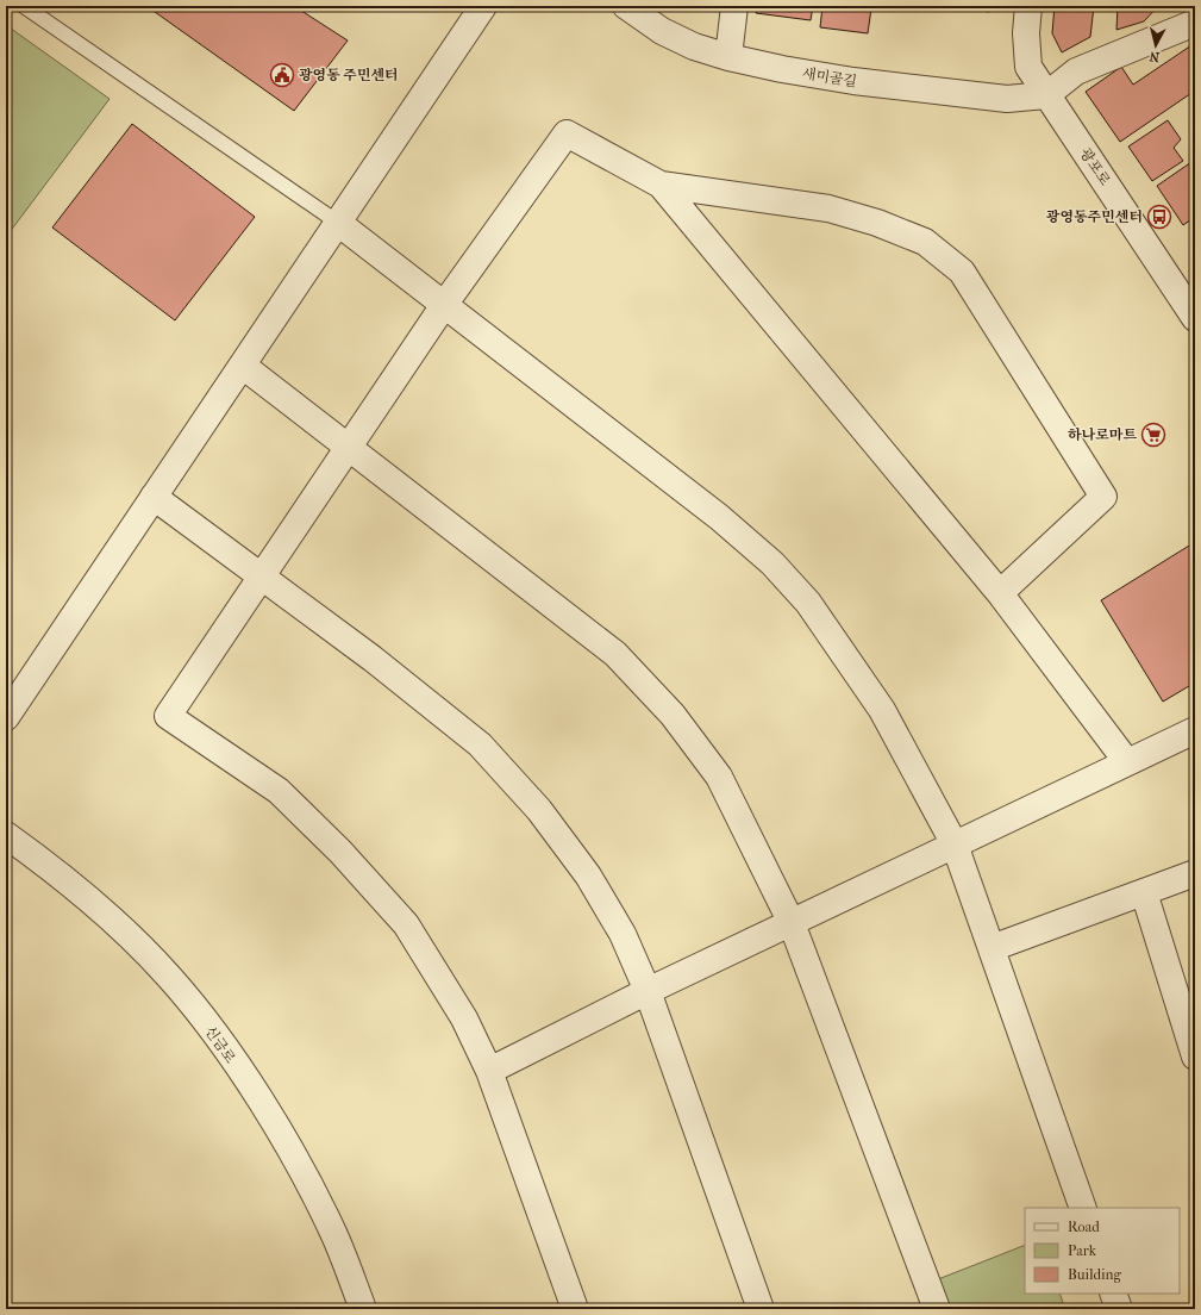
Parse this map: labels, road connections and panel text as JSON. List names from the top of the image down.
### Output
{
  "streets": {
    "street": ["새미골길", "광포로", "신금로"]
  },
  "crossings": [
    ["새미골길", "광포로"]
  ],
  "places": {
    "public building": ["광영동 주민센터"],
    "bus stop": ["광영동주민센터"],
    "supermarket": ["하나로마트"]
  },
  "legend": ["Road", "Park", "Building"],
  "north": "bottom"
}
